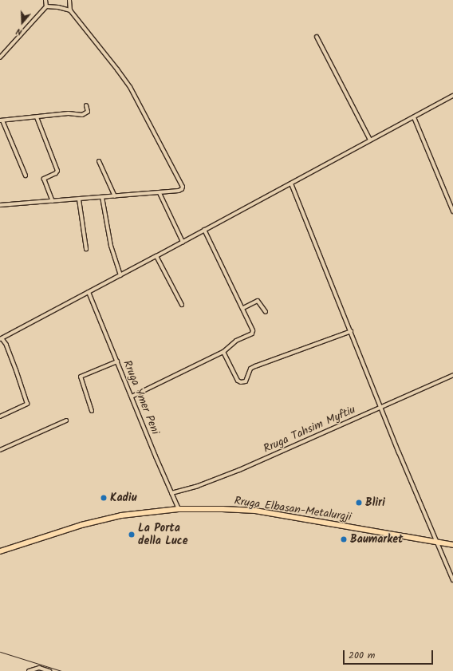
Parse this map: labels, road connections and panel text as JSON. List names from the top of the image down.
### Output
{
  "streets": {
    "main road": ["Rruga Elbasan-Metalurgji"],
    "street": ["Rruga Ymer Peni", "Rruga Tahsim Myftiu"]
  },
  "crossings": [
    ["Rruga Ymer Peni", "Rruga Tahsim Myftiu"],
    ["Rruga Ymer Peni", "Rruga Elbasan-Metalurgji"]
  ],
  "places": [
    "Kadiu",
    "Bliri",
    "La Porta della Luce",
    "Baumarket"
  ],
  "scale_bar": "200 m",
  "north": "bottom"
}
